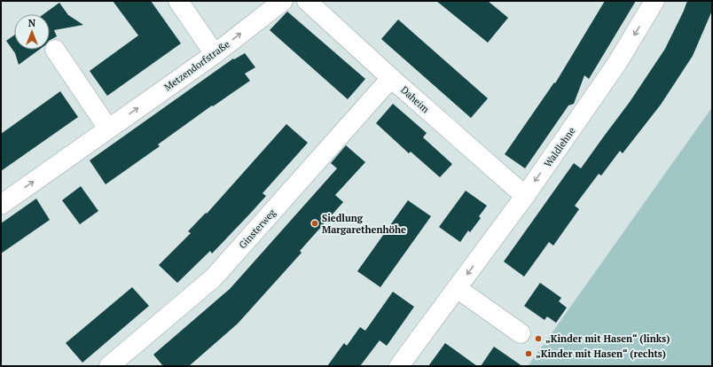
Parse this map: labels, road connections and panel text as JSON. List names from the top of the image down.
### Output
{
  "streets": {
    "street": [
      "Metzendorfstraße",
      "Daheim",
      "Waldlehne",
      "Ginsterweg"
    ]
  },
  "crossings": [
    ["Daheim", "Waldlehne"],
    ["Daheim", "Ginsterweg"]
  ],
  "one_way": ["Metzendorfstraße", "Waldlehne"],
  "places": ["Siedlung Margarethenhöhe", "„Kinder mit Hasen“ (links)", "„Kinder mit Hasen“ (rechts)"],
  "north": "top"
}
